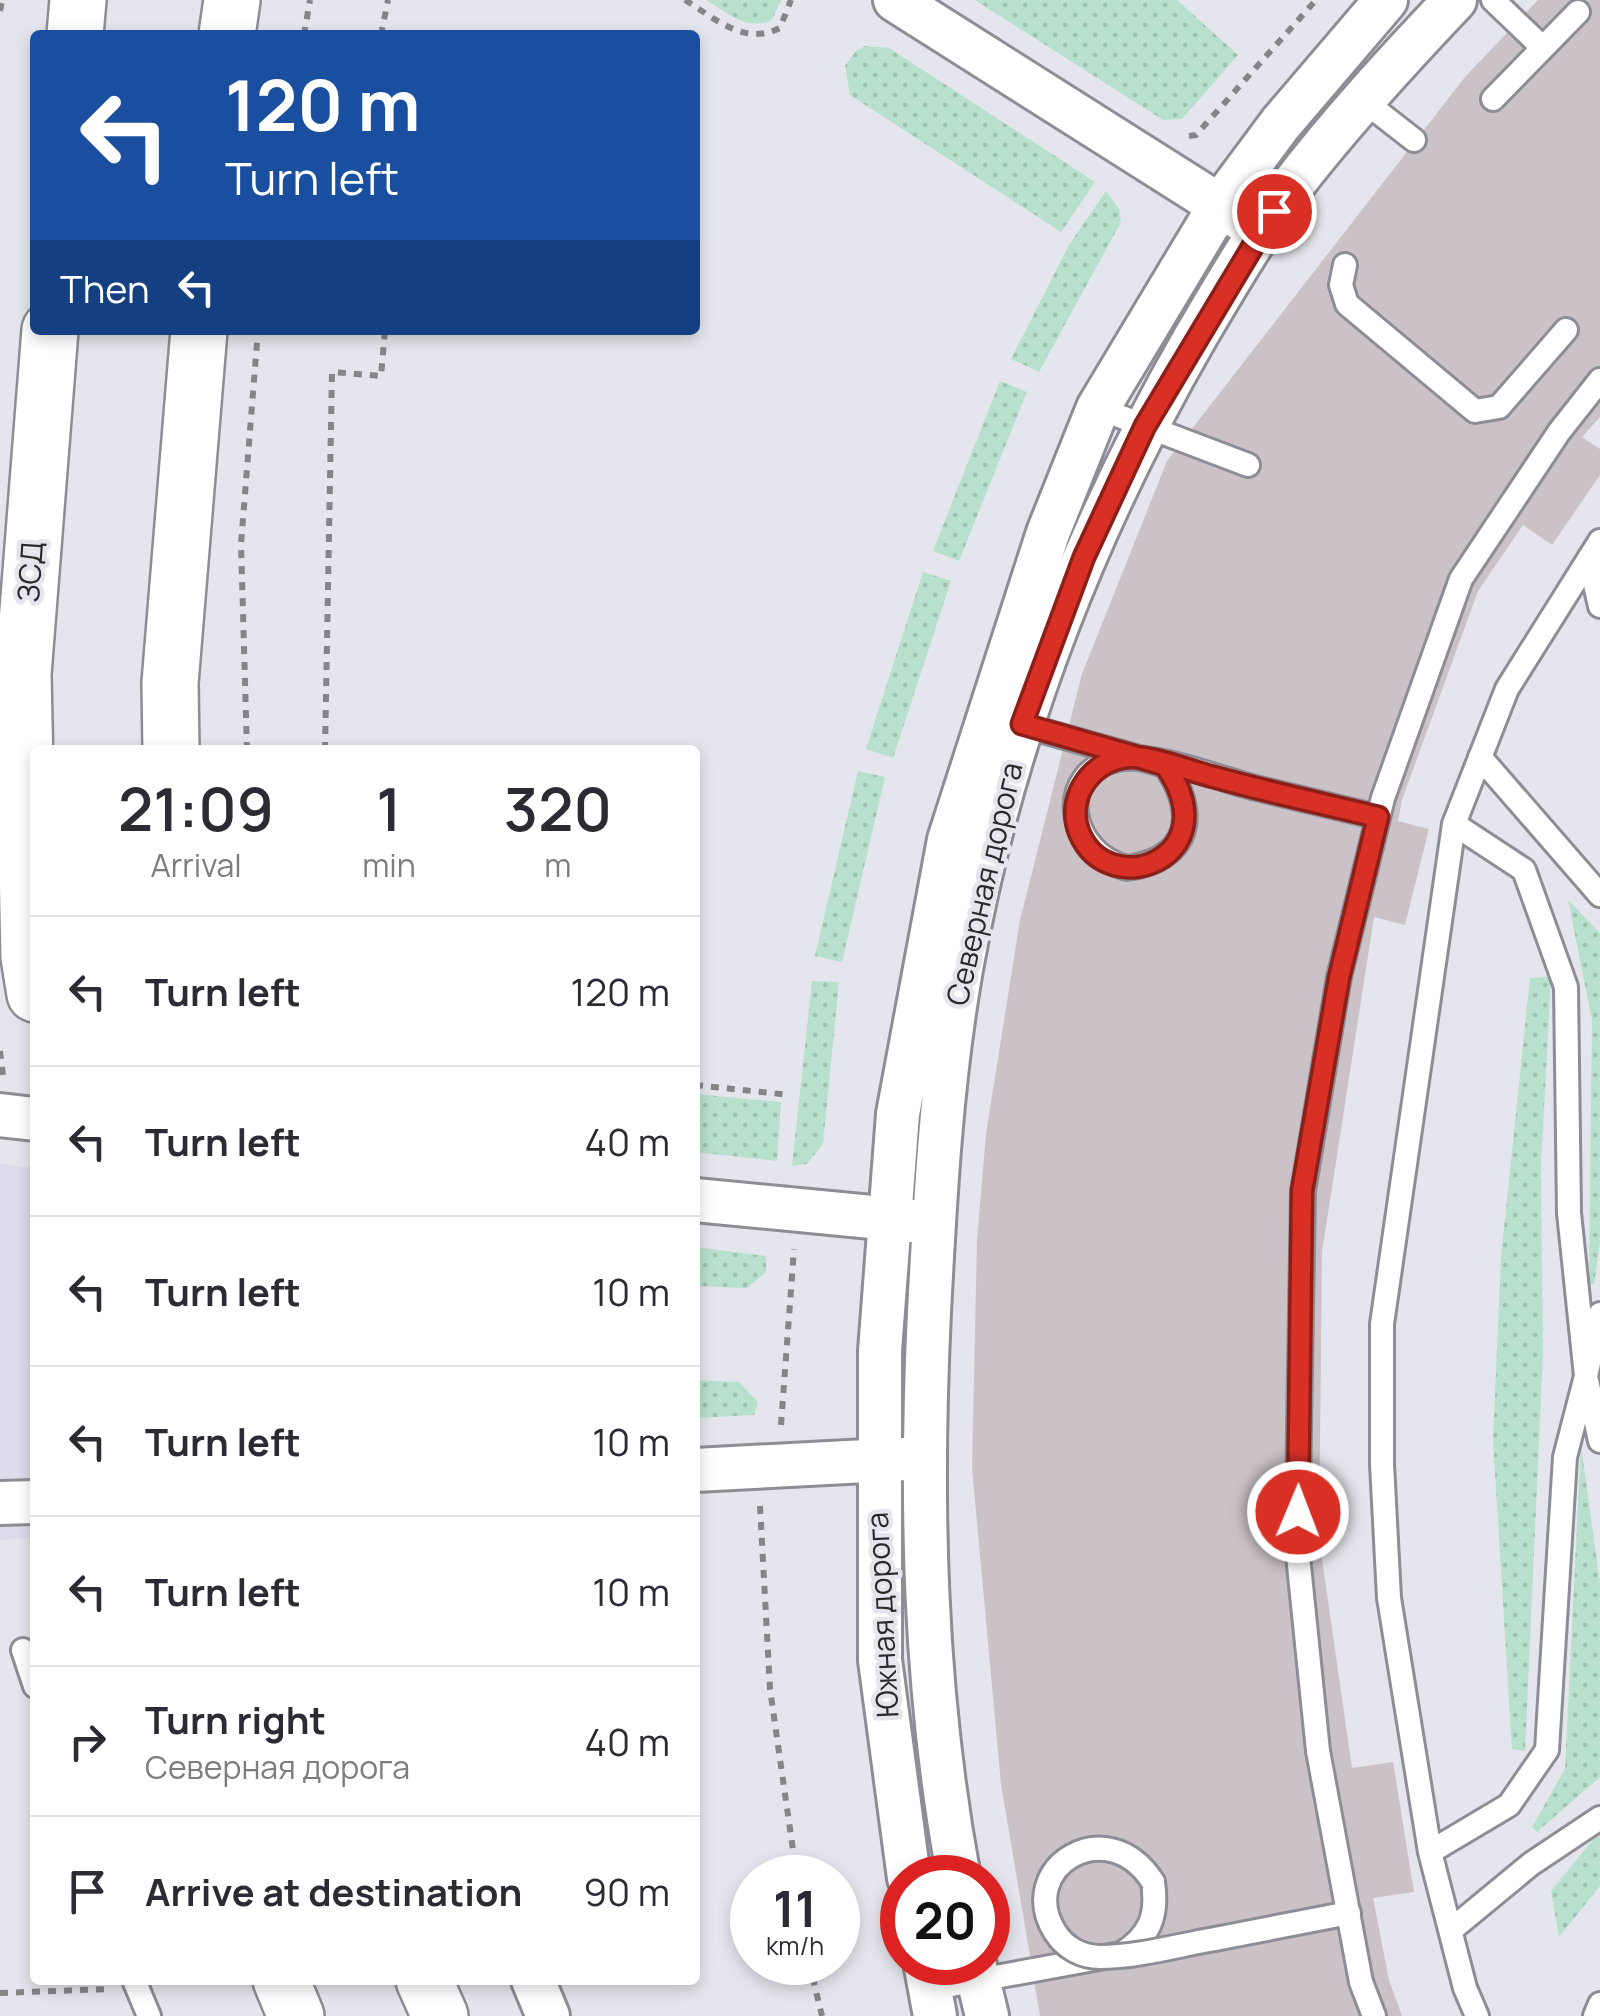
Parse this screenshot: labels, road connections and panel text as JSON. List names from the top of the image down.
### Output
{
  "streets": {
    "highway": ["ЗСД"],
    "street": ["Северная дорога", "Южная дорога"]
  },
  "crossings": [
    ["Северная дорога", "Южная дорога"]
  ],
  "page": {
    "turn": ["120 m", "Turn left"],
    "then": "Then",
    "eta": [
      "21:09",
      "Arrival",
      "1",
      "min",
      "320",
      "m"
    ],
    "list": [
      {
        "name": "Turn left",
        "value": "120 m"
      },
      {
        "name": "Turn left",
        "value": "40 m"
      },
      {
        "name": "Turn left",
        "value": "10 m"
      },
      {
        "name": "Turn left",
        "value": "10 m"
      },
      {
        "name": "Turn left",
        "value": "10 m"
      },
      {
        "name": "Turn right",
        "note": "Северная дорога",
        "value": "40 m"
      },
      {
        "name": "Arrive at destination",
        "value": "90 m"
      }
    ],
    "speed": "11 km/h",
    "limit": "20"
  }
}
